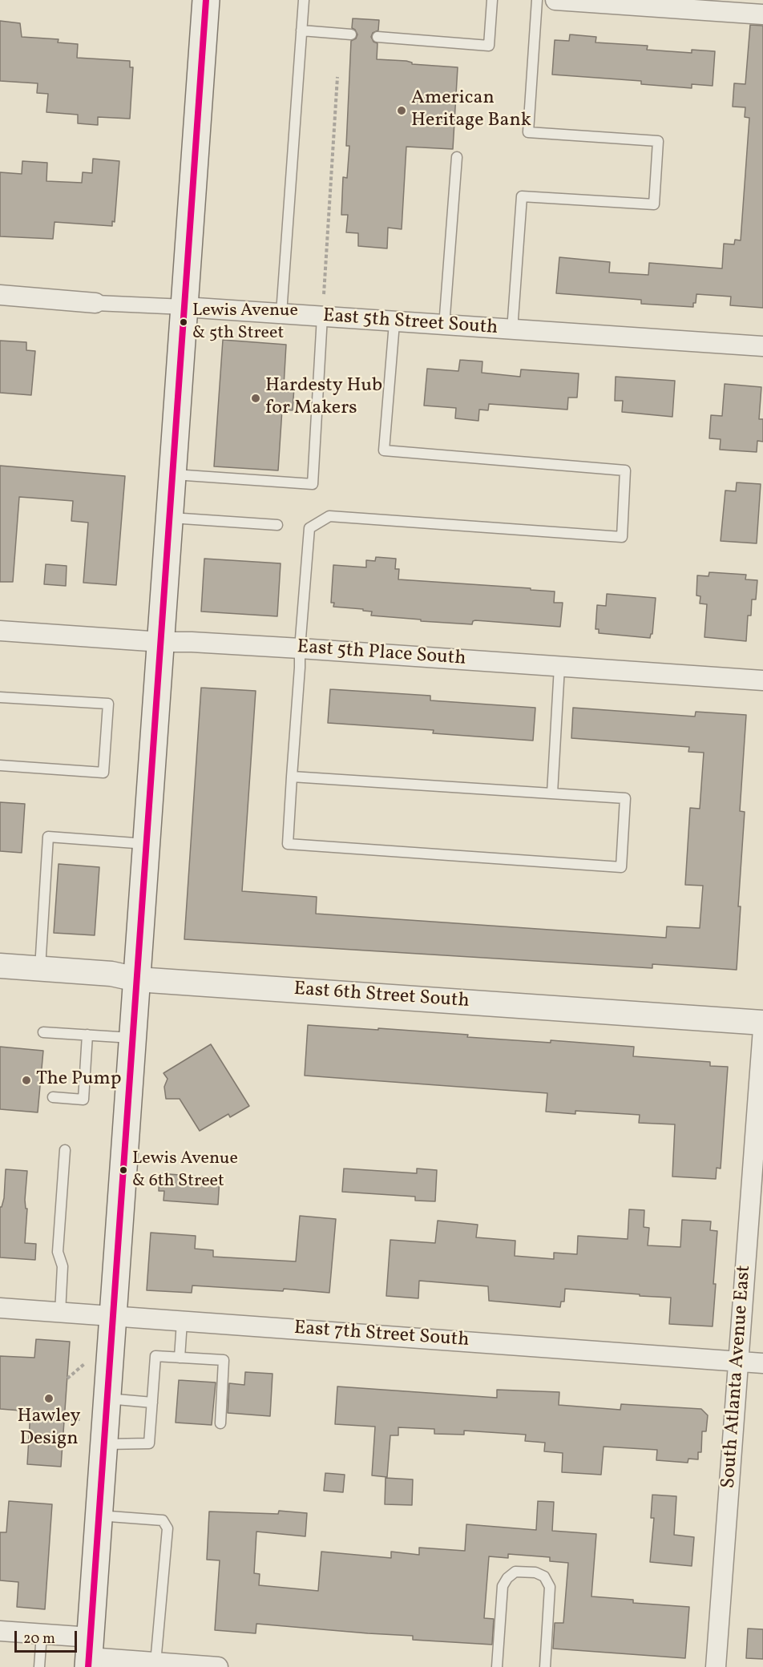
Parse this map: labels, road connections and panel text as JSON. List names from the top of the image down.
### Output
{
  "streets": {
    "street": [
      "East 5th Street South",
      "East 5th Place South",
      "East 6th Street South",
      "East 7th Street South",
      "South Atlanta Avenue East"
    ]
  },
  "crossings": [
    ["East 7th Street South", "South Atlanta Avenue East"]
  ],
  "places": [
    "American Heritage Bank",
    "Lewis Avenue & 5th Street",
    "Hardesty Hub for Makers",
    "The Pump",
    "Lewis Avenue & 6th Street",
    "Hawley Design"
  ],
  "scale_bar": "20 m"
}
